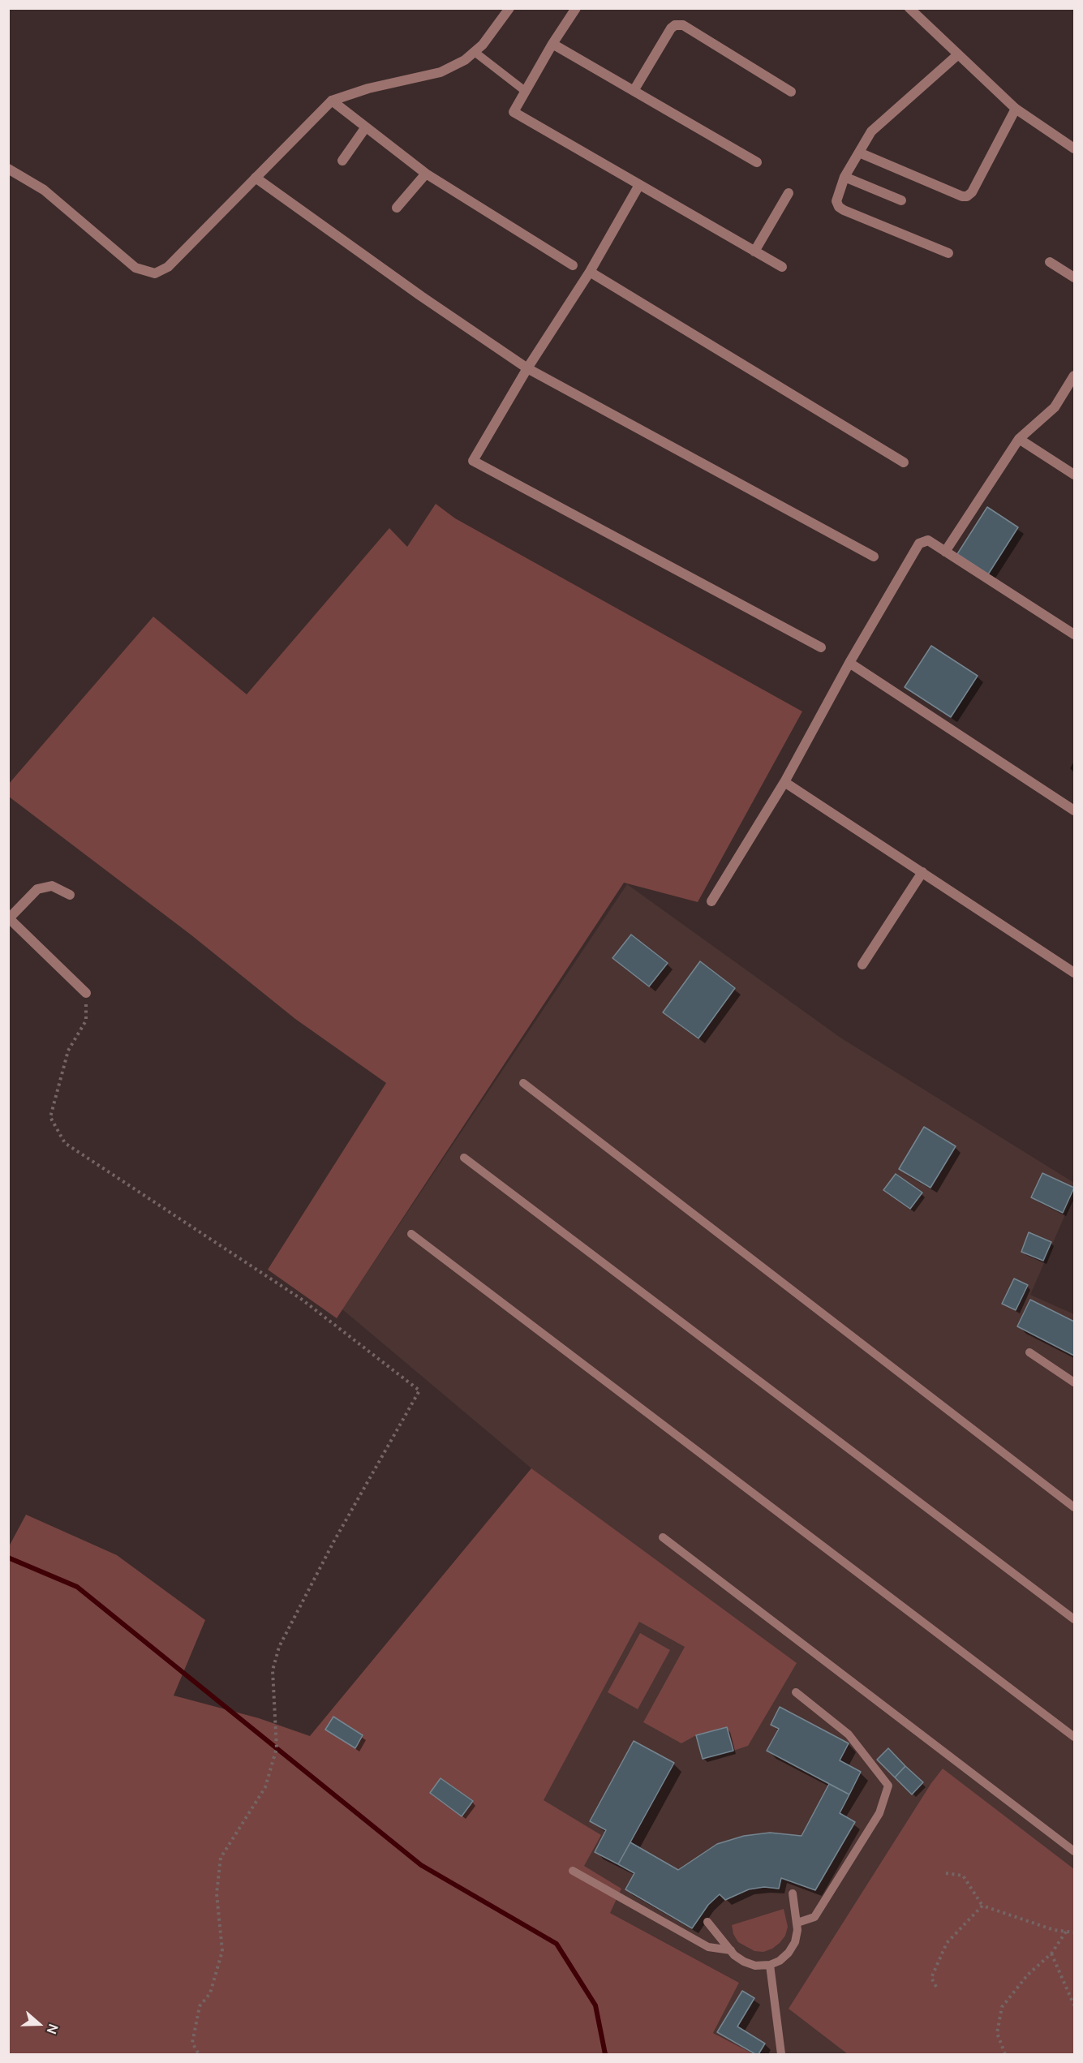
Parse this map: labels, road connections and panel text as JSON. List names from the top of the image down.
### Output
{
  "north": "right"
}
